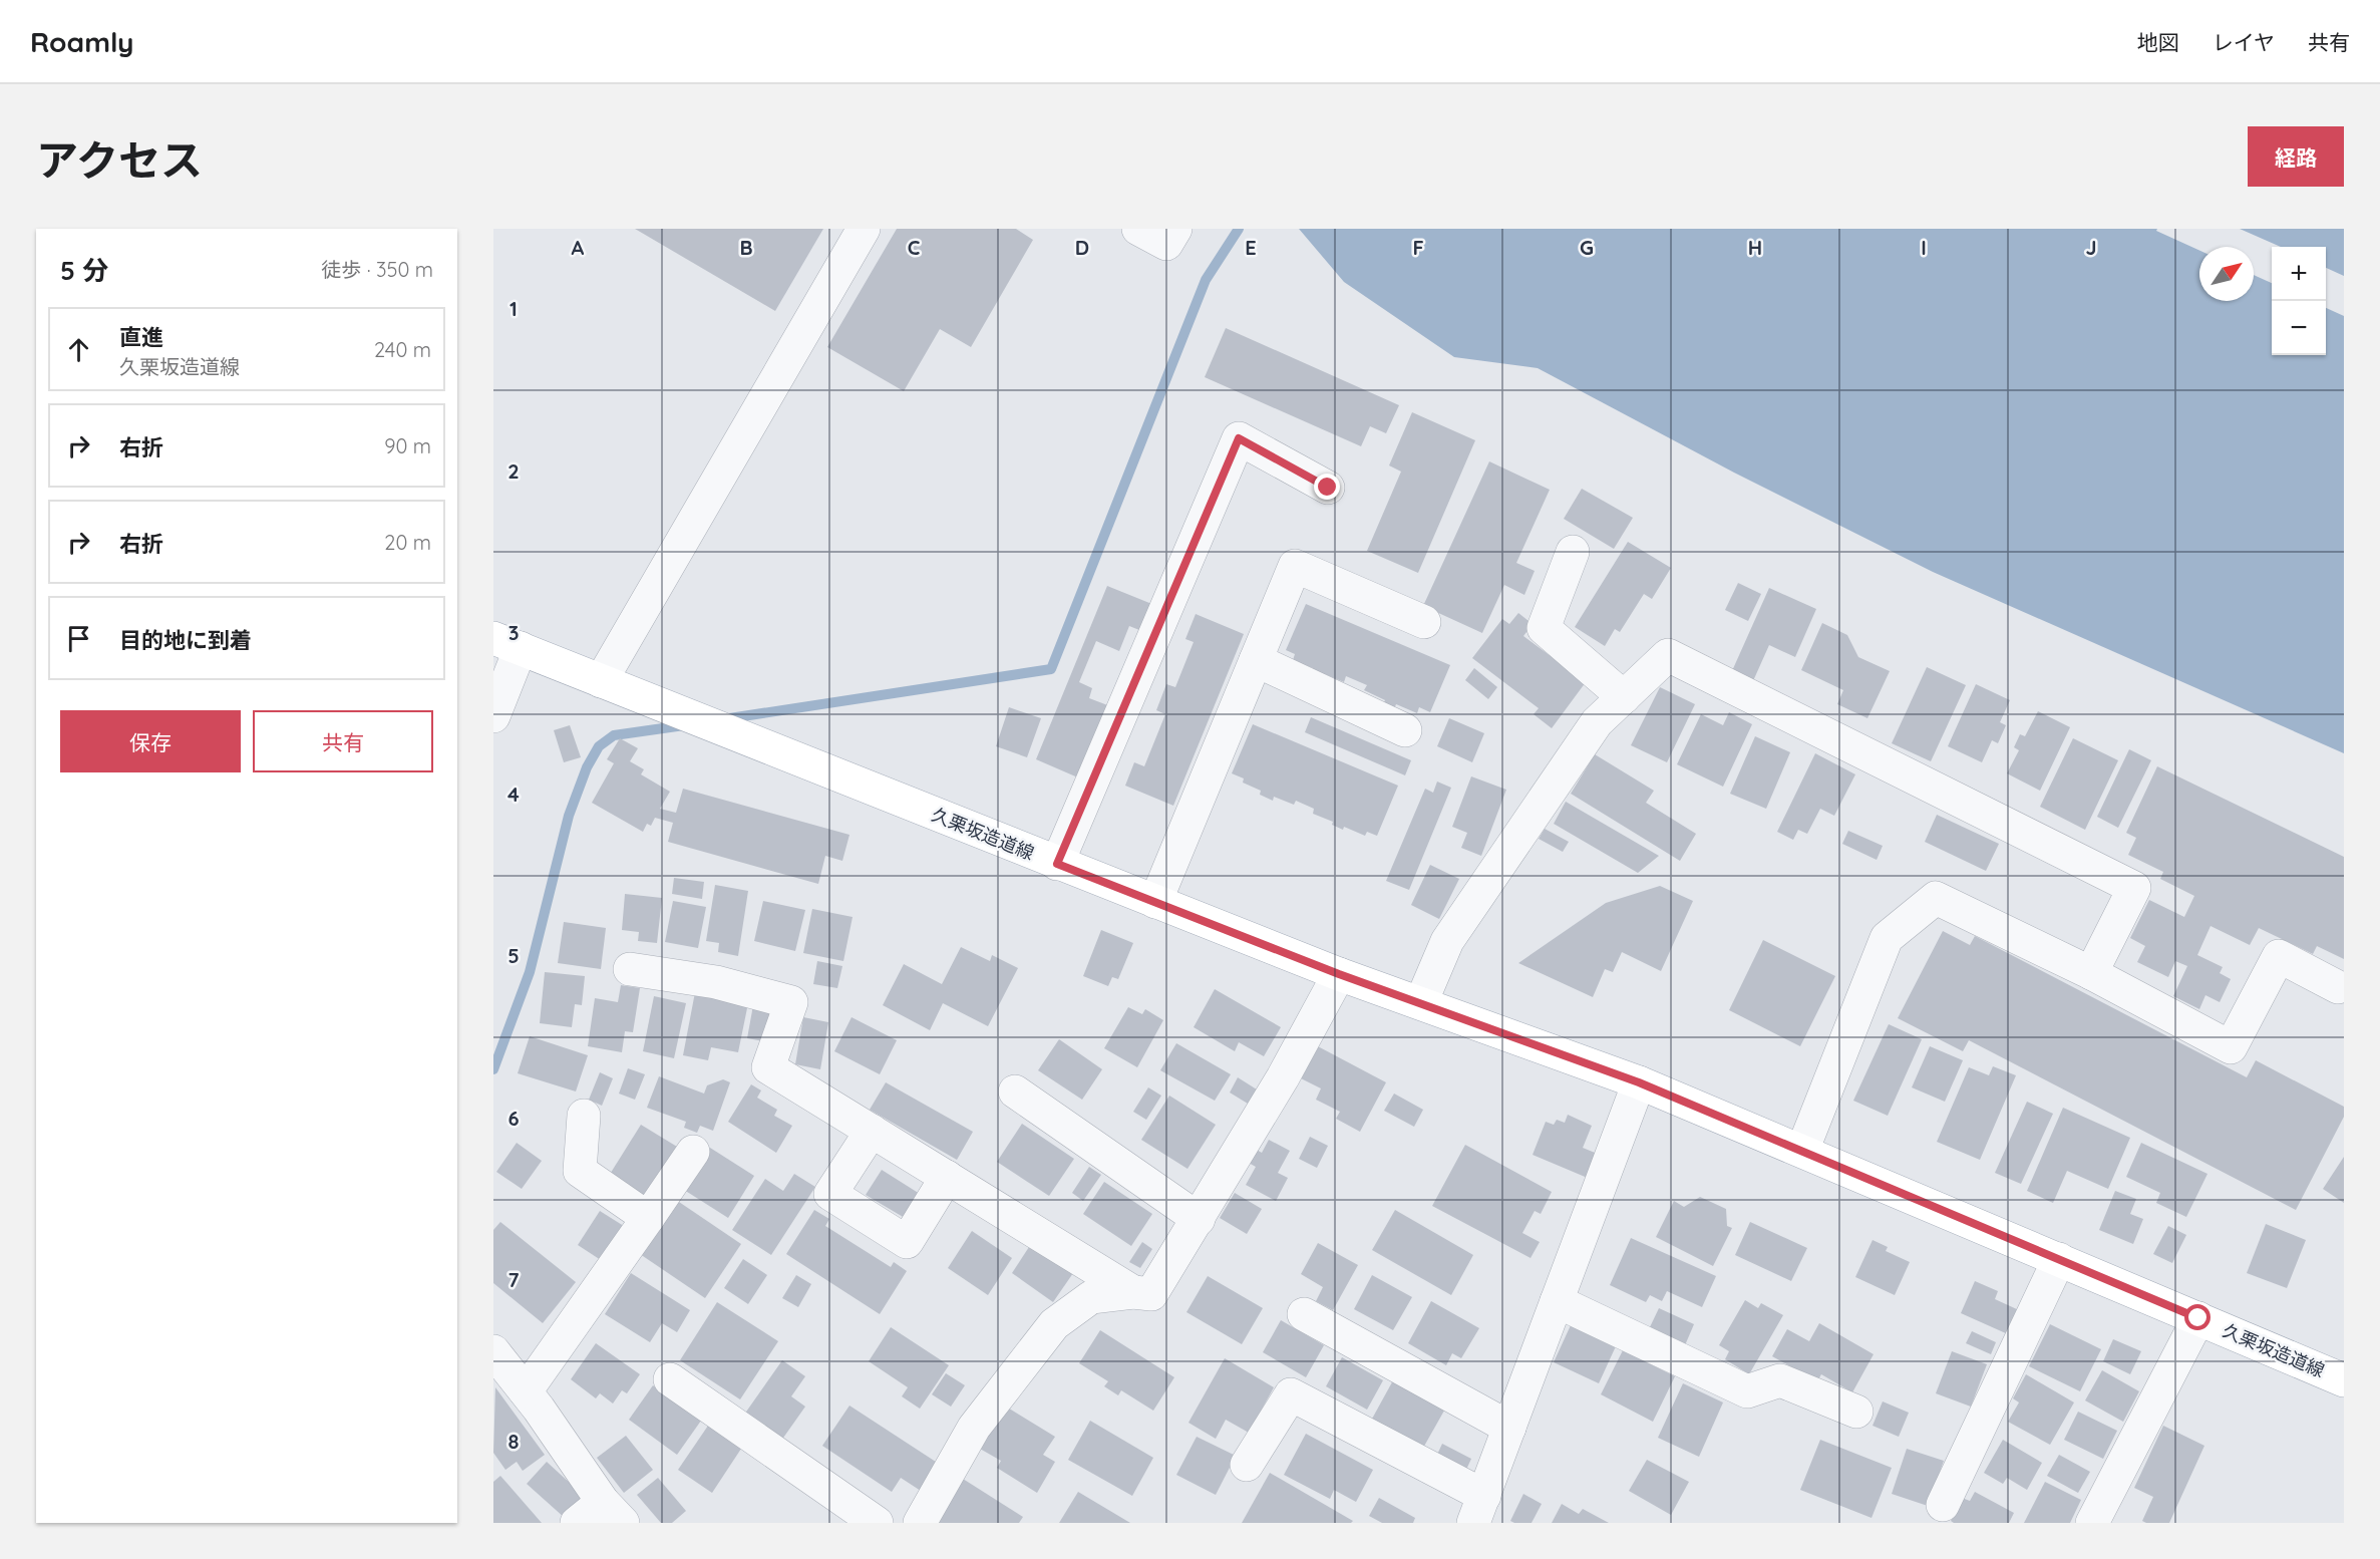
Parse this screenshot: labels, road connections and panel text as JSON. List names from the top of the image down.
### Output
{
  "streets": {
    "main road": ["久栗坂造道線"]
  },
  "north": "top right",
  "page": {
    "header": "Roamly",
    "nav": ["地図", "レイヤ", "共有"],
    "title": "アクセス",
    "buttons": [
      "経路",
      ["保存", "共有"]
    ],
    "heading": ["5 分", "徒歩 · 350 m"],
    "map_buttons": ["+", "−"],
    "list": [
      ["直進", "久栗坂造道線", "240 m"],
      ["右折", "90 m"],
      ["右折", "20 m"],
      "目的地に到着"
    ]
  },
  "grid": {
    "columns": [
      "A",
      "B",
      "C",
      "D",
      "E",
      "F",
      "G",
      "H",
      "I",
      "J"
    ],
    "rows": [
      "1",
      "2",
      "3",
      "4",
      "5",
      "6",
      "7",
      "8"
    ]
  }
}
